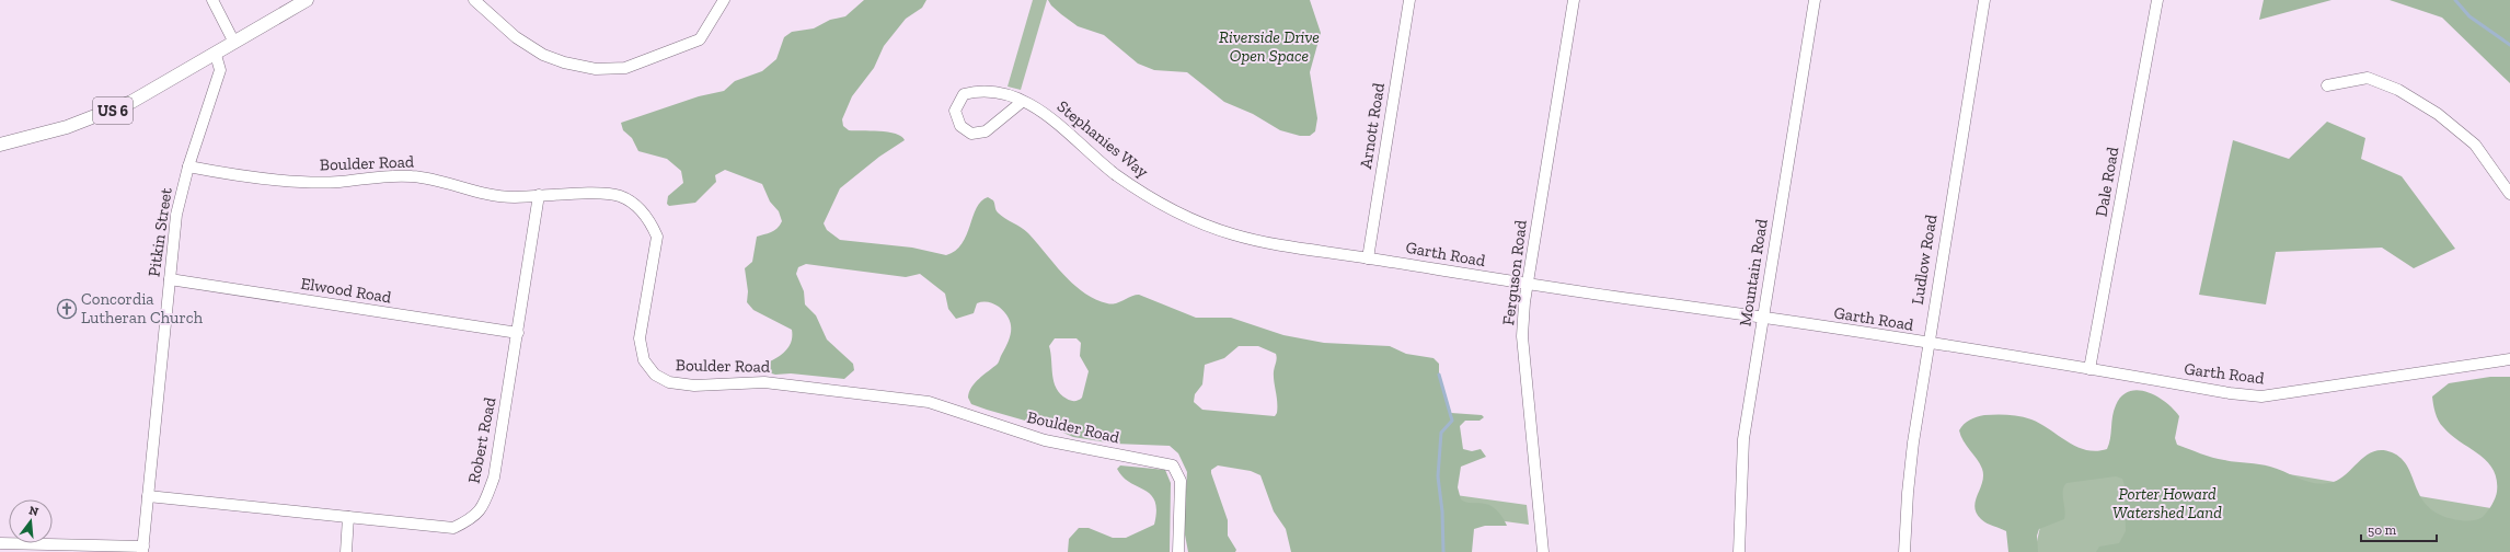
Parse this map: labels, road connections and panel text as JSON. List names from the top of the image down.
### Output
{
  "streets": {
    "main road": ["US 6"],
    "street": [
      "Arnott Road",
      "Stephanies Way",
      "Boulder Road",
      "Dale Road",
      "Pitkin Street",
      "Garth Road",
      "Ludlow Road",
      "Ferguson Road",
      "Mountain Road",
      "Elwood Road",
      "Robert Road"
    ]
  },
  "crossings": [
    ["US 6", "Pitkin Street"],
    ["Arnott Road", "Garth Road"],
    ["Stephanies Way", "Garth Road"],
    ["Boulder Road", "Pitkin Street"],
    ["Boulder Road", "Robert Road"],
    ["Dale Road", "Garth Road"],
    ["Pitkin Street", "Elwood Road"],
    ["Pitkin Street", "Robert Road"],
    ["Garth Road", "Ludlow Road"],
    ["Garth Road", "Ferguson Road"],
    ["Garth Road", "Mountain Road"],
    ["Elwood Road", "Robert Road"]
  ],
  "parks": ["Riverside Drive Open Space", "Porter Howard Watershed Land"],
  "places": {
    "church": ["Concordia Lutheran Church"]
  },
  "scale_bar": "50 m",
  "north": "top"
}
